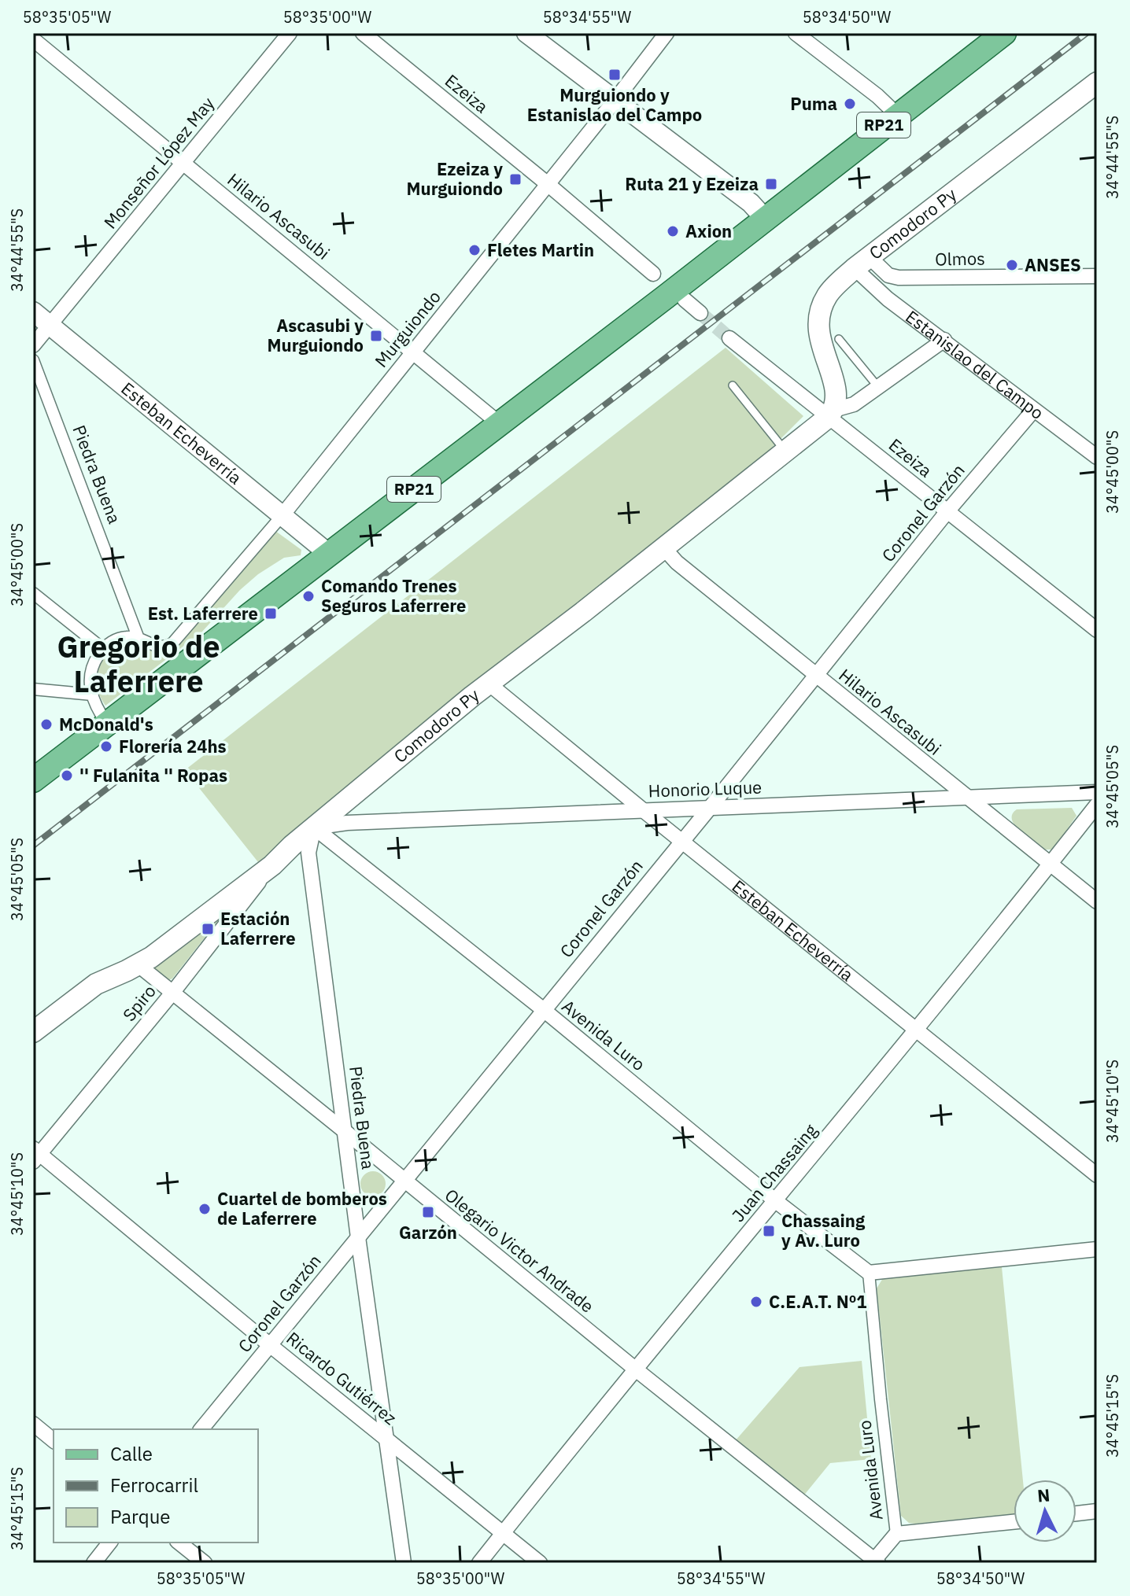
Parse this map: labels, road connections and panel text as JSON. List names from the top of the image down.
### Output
{
  "streets": {
    "main road": ["RP21", "Comodoro Py"],
    "street": [
      "Ezeiza",
      "Monseñor López May",
      "Hilario Ascasubi",
      "Olmos",
      "Murguiondo",
      "Estanislao del Campo",
      "Esteban Echeverría",
      "Piedra Buena",
      "Coronel Garzón",
      "Honorio Luque",
      "Spiro",
      "Avenida Luro",
      "Juan Chassaing",
      "Olegario Victor Andrade",
      "Ricardo Gutiérrez"
    ]
  },
  "crossings": [
    ["Ezeiza", "RP21"],
    ["Ezeiza", "Comodoro Py"],
    ["Ezeiza", "Murguiondo"],
    ["Ezeiza", "Coronel Garzón"],
    ["RP21", "Hilario Ascasubi"],
    ["RP21", "Esteban Echeverría"],
    ["Monseñor López May", "Hilario Ascasubi"],
    ["Monseñor López May", "Esteban Echeverría"],
    ["Hilario Ascasubi", "Comodoro Py"],
    ["Hilario Ascasubi", "Murguiondo"],
    ["Hilario Ascasubi", "Coronel Garzón"],
    ["Hilario Ascasubi", "Honorio Luque"],
    ["Hilario Ascasubi", "Juan Chassaing"],
    ["Comodoro Py", "Olmos"],
    ["Comodoro Py", "Estanislao del Campo"],
    ["Comodoro Py", "Esteban Echeverría"],
    ["Comodoro Py", "Piedra Buena"],
    ["Comodoro Py", "Honorio Luque"],
    ["Comodoro Py", "Spiro"],
    ["Comodoro Py", "Avenida Luro"],
    ["Comodoro Py", "Olegario Victor Andrade"],
    ["Olmos", "Estanislao del Campo"],
    ["Murguiondo", "Esteban Echeverría"],
    ["Murguiondo", "Piedra Buena"],
    ["Estanislao del Campo", "Coronel Garzón"],
    ["Esteban Echeverría", "Coronel Garzón"],
    ["Esteban Echeverría", "Honorio Luque"],
    ["Esteban Echeverría", "Juan Chassaing"],
    ["Piedra Buena", "Coronel Garzón"],
    ["Piedra Buena", "Honorio Luque"],
    ["Piedra Buena", "Avenida Luro"],
    ["Piedra Buena", "Olegario Victor Andrade"],
    ["Piedra Buena", "Ricardo Gutiérrez"],
    ["Coronel Garzón", "Honorio Luque"],
    ["Coronel Garzón", "Avenida Luro"],
    ["Coronel Garzón", "Olegario Victor Andrade"],
    ["Coronel Garzón", "Ricardo Gutiérrez"],
    ["Honorio Luque", "Avenida Luro"],
    ["Spiro", "Olegario Victor Andrade"],
    ["Spiro", "Ricardo Gutiérrez"],
    ["Avenida Luro", "Juan Chassaing"],
    ["Juan Chassaing", "Olegario Victor Andrade"],
    ["Juan Chassaing", "Ricardo Gutiérrez"]
  ],
  "districts": ["Gregorio de Laferrere"],
  "places": {
    "transit": [
      "Murguiondo y Estanislao del Campo",
      "Ezeiza y Murguiondo",
      "Ruta 21 y Ezeiza",
      "Ascasubi y Murguiondo",
      "Est. Laferrere",
      "Estación Laferrere",
      "Garzón",
      "Chassaing y Av. Luro"
    ],
    "other": [
      "Puma",
      "Axion",
      "Fletes Martin",
      "ANSES",
      "Comando Trenes Seguros Laferrere",
      "McDonald's",
      "Florería 24hs",
      "'' Fulanita '' Ropas",
      "Cuartel de bomberos de Laferrere",
      "C.E.A.T. Nº1"
    ]
  },
  "legend": ["Calle", "Ferrocarril", "Parque"],
  "north": "top",
  "coordinates": [
    "58°35'05\"W",
    "58°35'00\"W",
    "58°34'55\"W",
    "58°34'50\"W",
    "34°44'55\"S",
    "34°45'00\"S",
    "34°45'05\"S",
    "34°45'10\"S",
    "34°45'15\"S"
  ]
}
